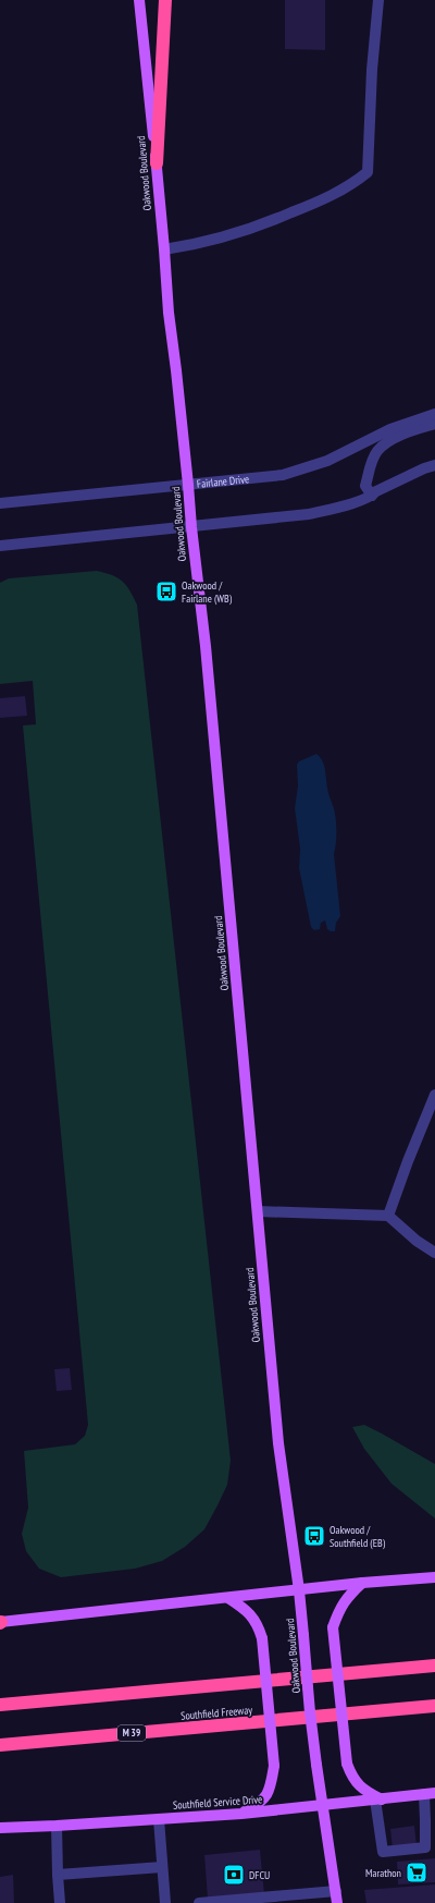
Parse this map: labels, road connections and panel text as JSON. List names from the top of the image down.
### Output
{
  "streets": {
    "highway": ["Southfield Freeway", "M 39"],
    "main road": ["Oakwood Boulevard", "Southfield Service Drive"],
    "street": ["Fairlane Drive"]
  },
  "crossings": [
    ["Oakwood Boulevard", "Fairlane Drive"],
    ["Oakwood Boulevard", "Southfield Service Drive"]
  ],
  "places": {
    "bus stop": ["Oakwood / Fairlane (WB)", "Oakwood / Southfield (EB)"],
    "supermarket": ["Marathon"],
    "bank": ["DFCU"]
  }
}
